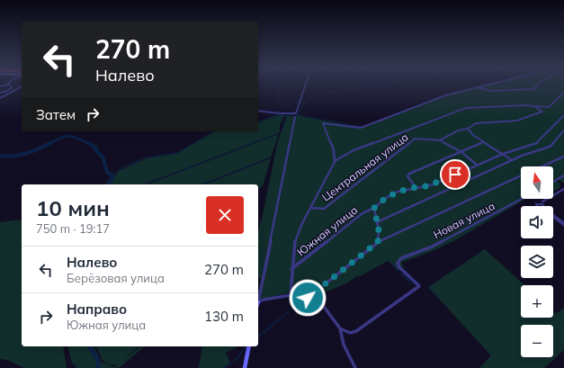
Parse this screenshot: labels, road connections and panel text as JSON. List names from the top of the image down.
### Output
{
  "streets": {
    "street": ["Центральная улица", "Новая улица", "Южная улица"]
  },
  "north": "top",
  "page": {
    "turn": ["270 m", "Налево"],
    "then": "Затем",
    "map_buttons": ["+", "−"],
    "heading": ["10 мин", "750 m · 19:17"],
    "list": [
      {
        "name": "Налево",
        "note": "Берёзовая улица",
        "value": "270 m"
      },
      {
        "name": "Направо",
        "note": "Южная улица",
        "value": "130 m"
      }
    ]
  }
}
